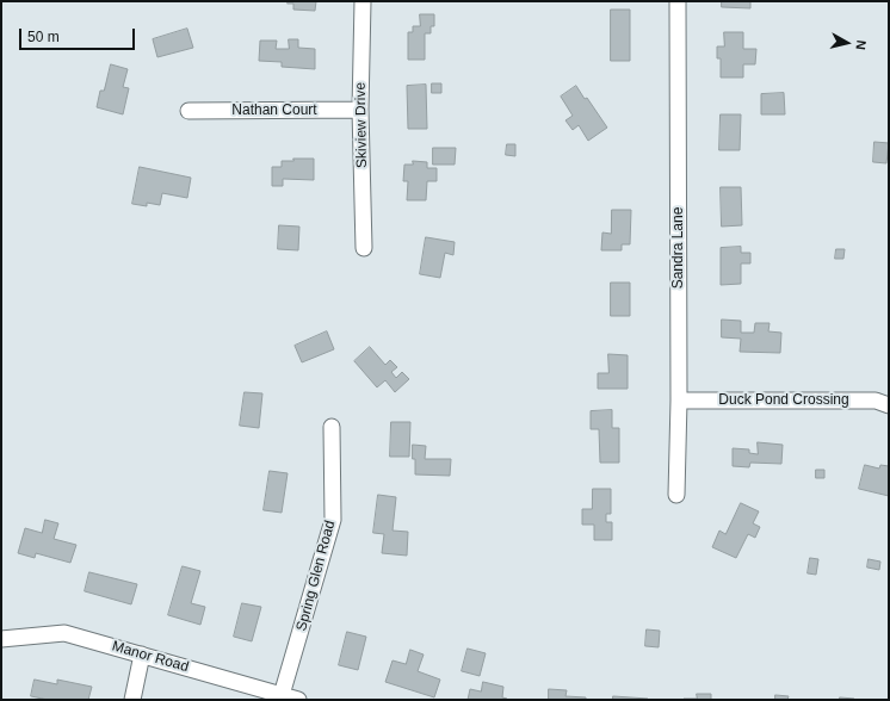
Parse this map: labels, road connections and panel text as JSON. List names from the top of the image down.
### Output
{
  "streets": {
    "street": [
      "Nathan Court",
      "Skiview Drive",
      "Sandra Lane",
      "Duck Pond Crossing",
      "Spring Glen Road",
      "Manor Road"
    ]
  },
  "crossings": [
    ["Nathan Court", "Skiview Drive"],
    ["Sandra Lane", "Duck Pond Crossing"],
    ["Spring Glen Road", "Manor Road"]
  ],
  "scale_bar": "50 m",
  "north": "right"
}
